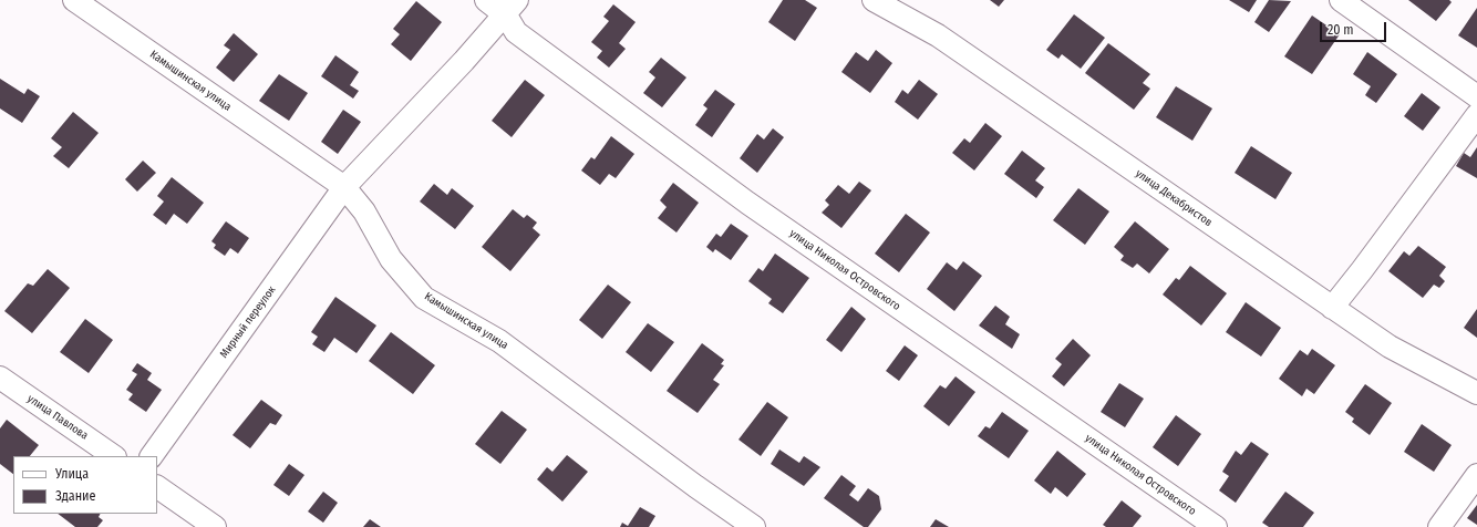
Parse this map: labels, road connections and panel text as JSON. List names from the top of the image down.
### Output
{
  "streets": {
    "street": [
      "Камышинская улица",
      "улица Декабристов",
      "улица Николая Островского",
      "Мирный переулок",
      "улица Павлова"
    ]
  },
  "crossings": [
    ["Камышинская улица", "Мирный переулок"],
    ["улица Николая Островского", "Мирный переулок"]
  ],
  "legend": ["Улица", "Здание"],
  "scale_bar": "20 m"
}
